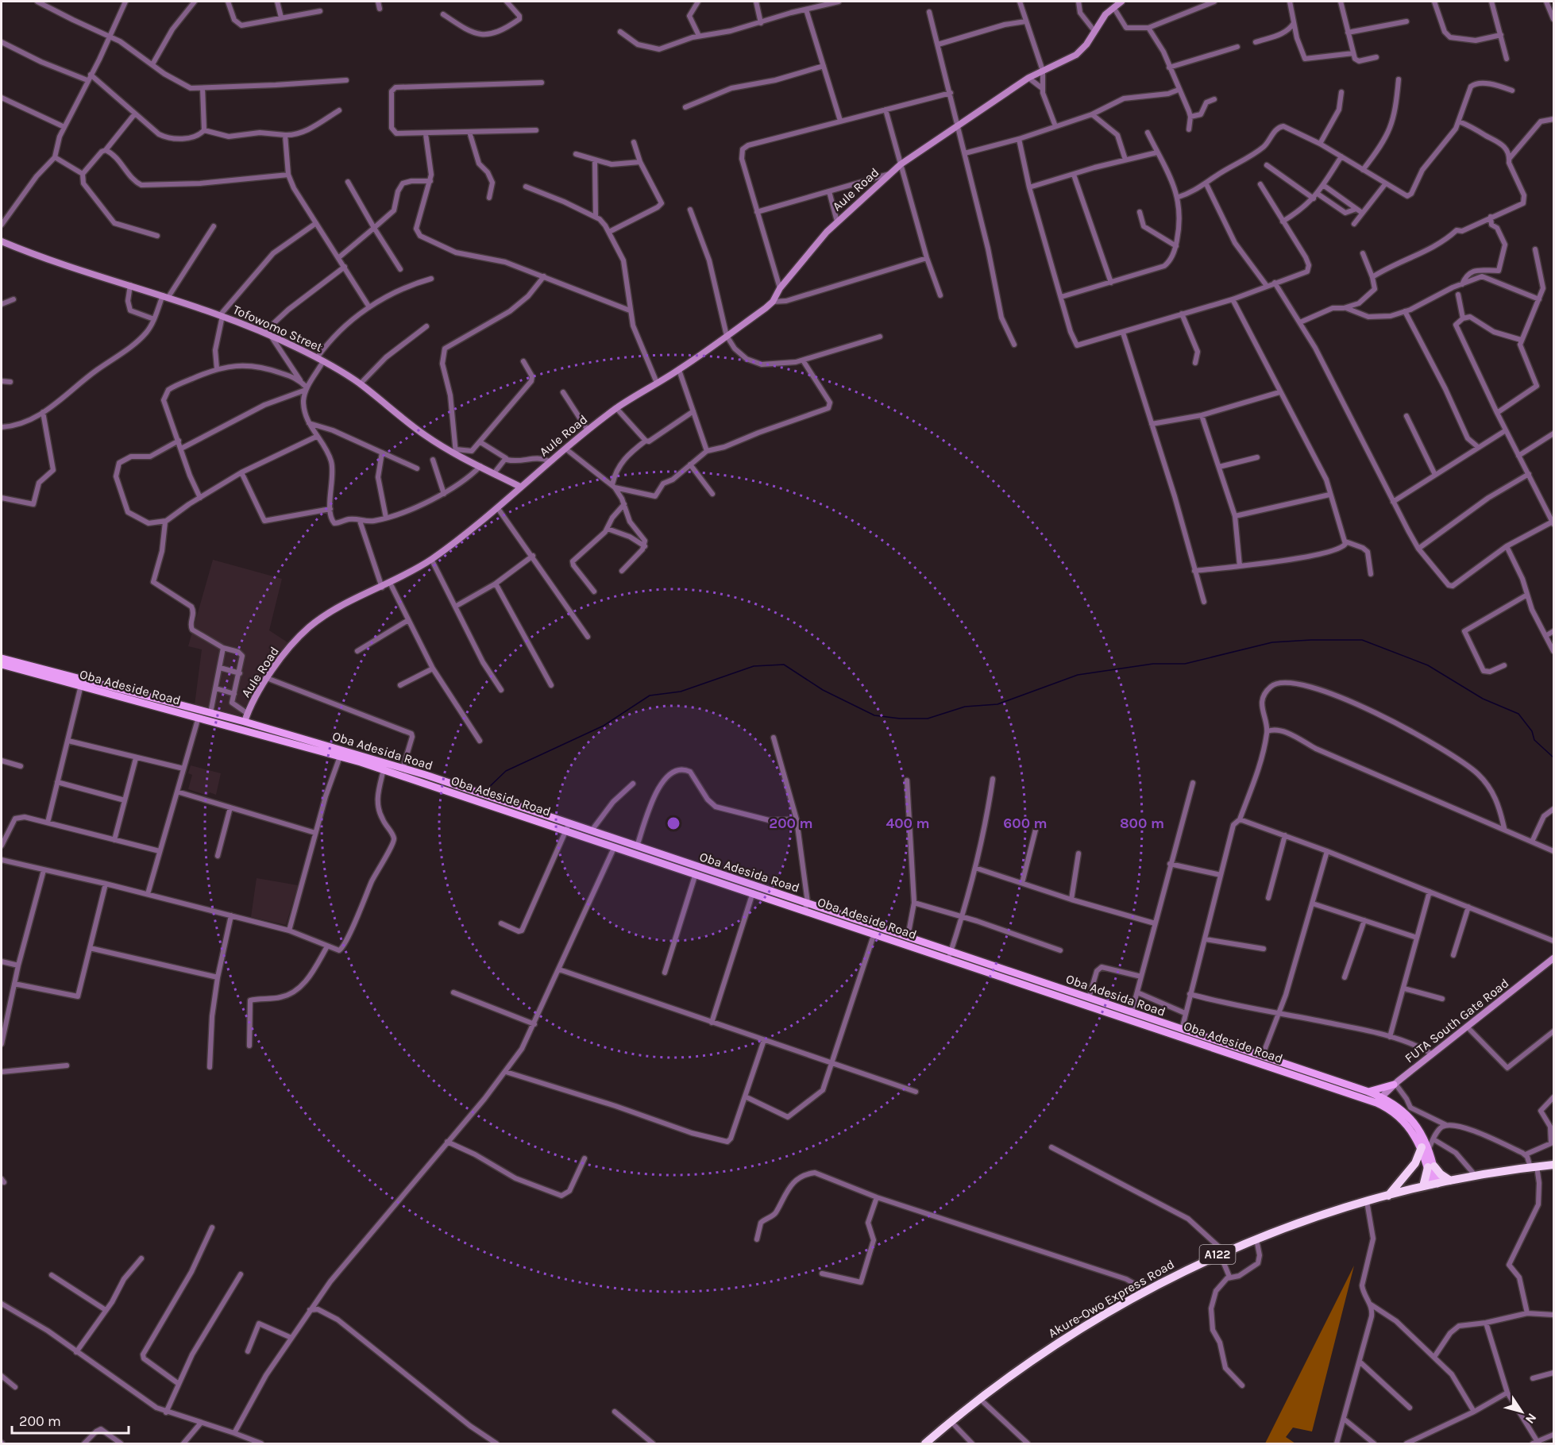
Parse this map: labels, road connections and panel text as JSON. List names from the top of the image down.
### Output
{
  "streets": {
    "highway": ["A122", "Akure-Owo Express Road"],
    "main road": ["Oba Adeside Road", "Oba Adesida Road"],
    "street": ["Aule Road", "Tofowomo Street", "FUTA South Gate Road"]
  },
  "crossings": [
    ["Aule Road", "Tofowomo Street"],
    ["Aule Road", "Oba Adesida Road"],
    ["Oba Adeside Road", "Oba Adesida Road"],
    ["Oba Adeside Road", "FUTA South Gate Road"],
    ["Oba Adesida Road", "FUTA South Gate Road"]
  ],
  "scale_bar": "200 m",
  "north": "bottom right",
  "rings": [
    "200 m",
    "400 m",
    "600 m",
    "800 m"
  ]
}
